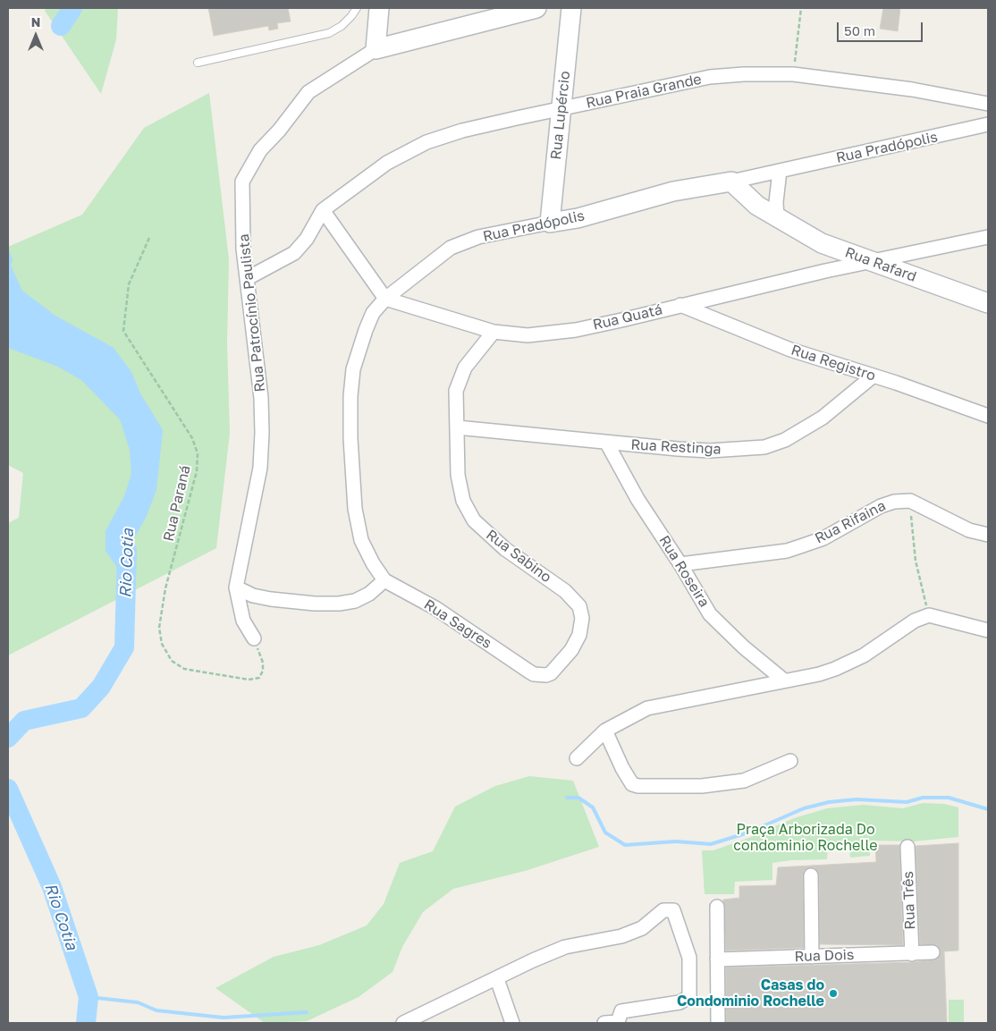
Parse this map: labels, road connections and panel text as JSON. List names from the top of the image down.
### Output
{
  "streets": {
    "street": [
      "Rua Praia Grande",
      "Rua Lupércio",
      "Rua Pradópolis",
      "Rua Rafard",
      "Rua Patrocínio Paulista",
      "Rua Quatá",
      "Rua Registro",
      "Rua Restinga",
      "Rua Rifaina",
      "Rua Sabino",
      "Rua Roseira",
      "Rua Sagres",
      "Rua Três",
      "Rua Dois"
    ],
    "path": ["Rua Paraná"]
  },
  "crossings": [
    ["Rua Praia Grande", "Rua Lupércio"],
    ["Rua Praia Grande", "Rua Patrocínio Paulista"],
    ["Rua Lupércio", "Rua Pradópolis"],
    ["Rua Pradópolis", "Rua Rafard"],
    ["Rua Pradópolis", "Rua Quatá"],
    ["Rua Pradópolis", "Rua Sagres"],
    ["Rua Rafard", "Rua Quatá"],
    ["Rua Quatá", "Rua Registro"],
    ["Rua Quatá", "Rua Sabino"],
    ["Rua Registro", "Rua Restinga"],
    ["Rua Restinga", "Rua Sabino"],
    ["Rua Restinga", "Rua Roseira"],
    ["Rua Rifaina", "Rua Roseira"],
    ["Rua Sabino", "Rua Sagres"],
    ["Rua Três", "Rua Dois"]
  ],
  "water": ["Rio Cotia"],
  "parks": ["Praça Arborizada Do condominio Rochelle"],
  "places": ["Casas do Condominio Rochelle"],
  "scale_bar": "50 m",
  "north": "top"
}
